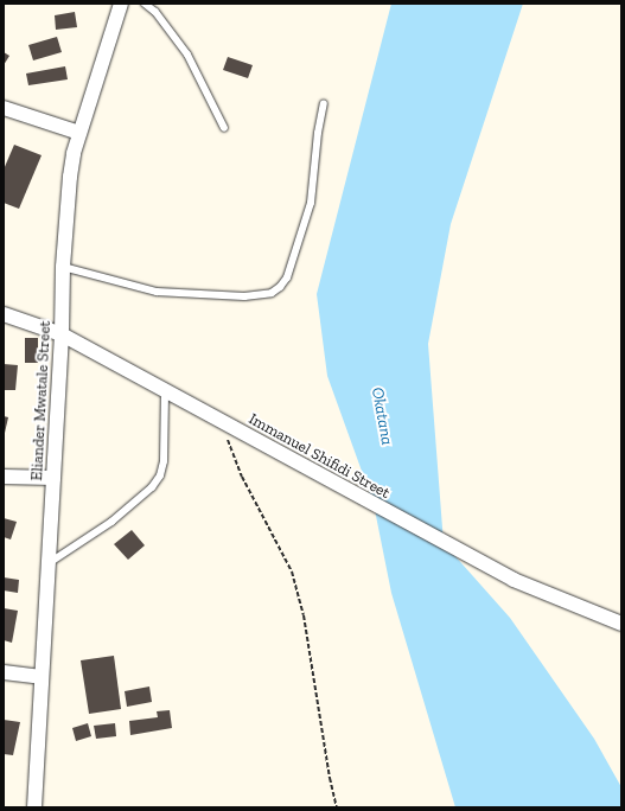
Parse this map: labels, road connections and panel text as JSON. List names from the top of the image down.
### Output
{
  "streets": {
    "street": ["Eliander Mwatale Street", "Immanuel Shifidi Street"]
  },
  "crossings": [
    ["Eliander Mwatale Street", "Immanuel Shifidi Street"]
  ],
  "water": ["Okatana"]
}
